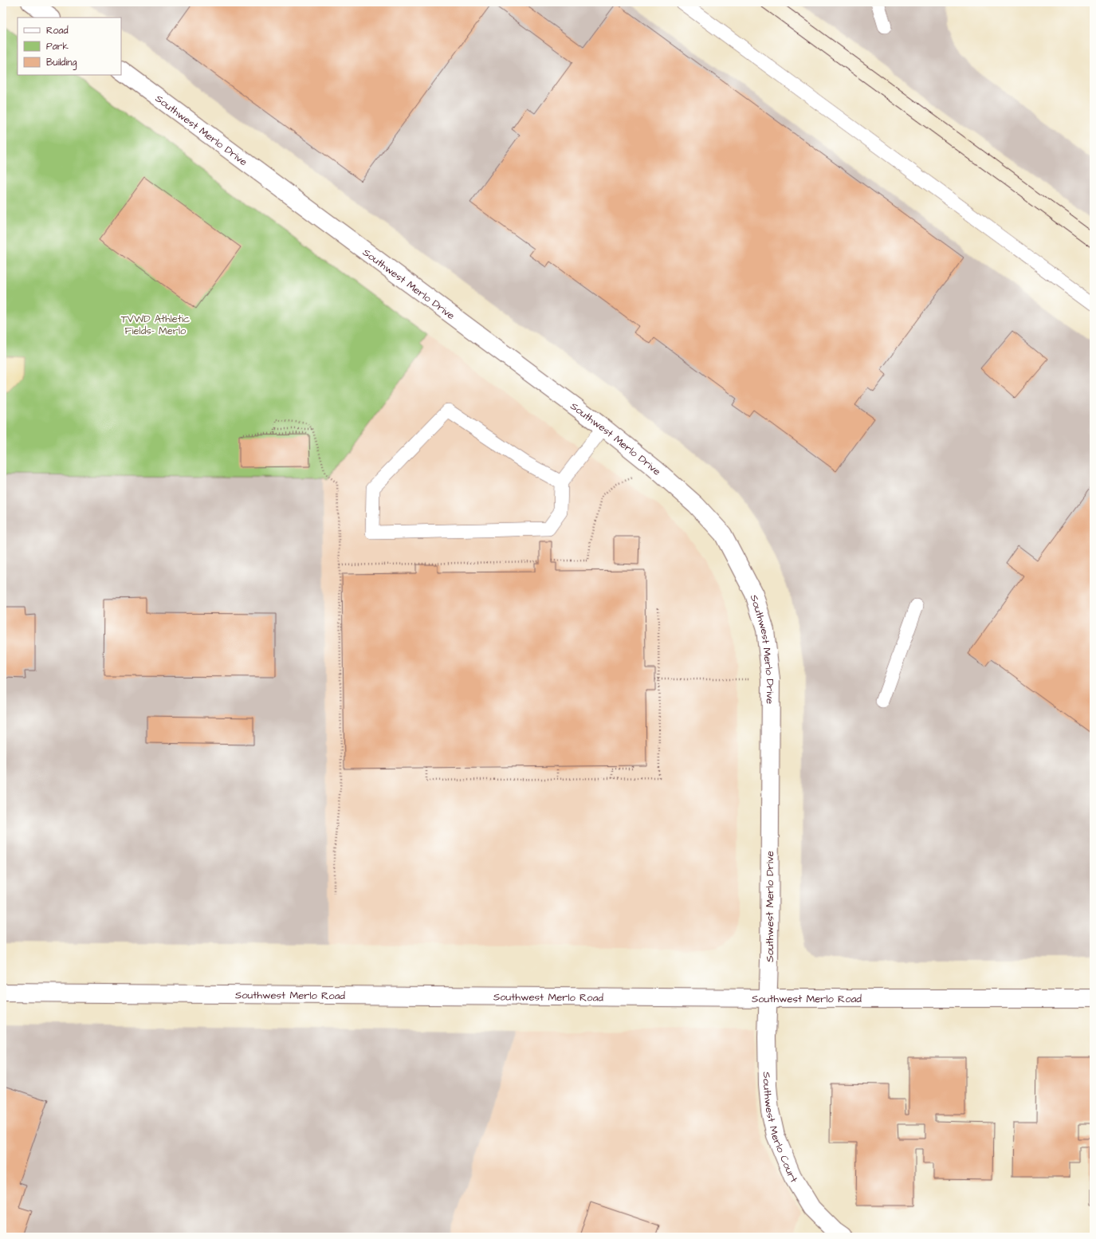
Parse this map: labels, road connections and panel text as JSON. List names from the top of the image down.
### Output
{
  "streets": {
    "street": ["Southwest Merlo Drive", "Southwest Merlo Road", "Southwest Merlo Court"]
  },
  "crossings": [
    ["Southwest Merlo Drive", "Southwest Merlo Road"],
    ["Southwest Merlo Drive", "Southwest Merlo Court"],
    ["Southwest Merlo Road", "Southwest Merlo Court"]
  ],
  "parks": ["TVWD Athletic Fields- Merlo"],
  "legend": ["Road", "Park", "Building"]
}
